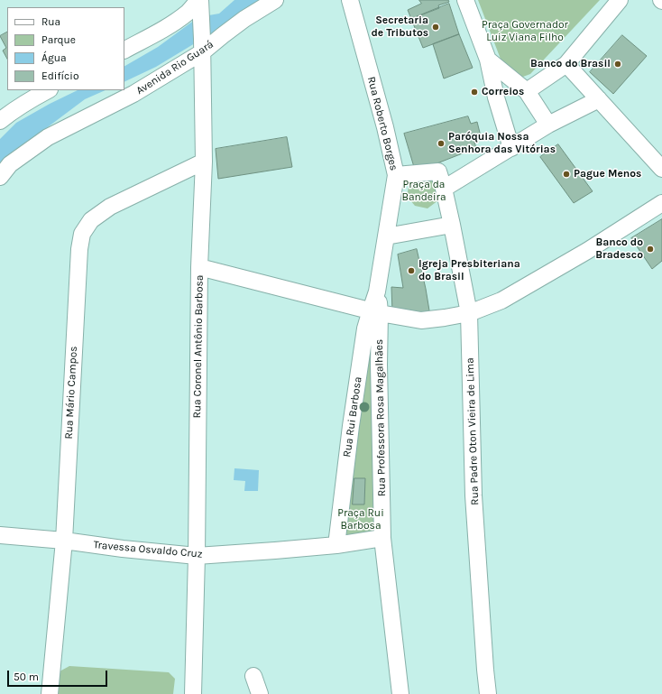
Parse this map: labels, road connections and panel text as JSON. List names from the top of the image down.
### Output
{
  "streets": {
    "street": [
      "Avenida Rio Guará",
      "Rua Roberto Borges",
      "Rua Coronel Antônio Barbosa",
      "Rua Mário Campos",
      "Rua Rui Barbosa",
      "Rua Professora Rosa Magalhães",
      "Rua Padre Oton Vieira de Lima",
      "Travessa Osvaldo Cruz"
    ]
  },
  "crossings": [
    ["Avenida Rio Guará", "Rua Coronel Antônio Barbosa"],
    ["Rua Roberto Borges", "Rua Professora Rosa Magalhães"],
    ["Rua Roberto Borges", "Rua Padre Oton Vieira de Lima"],
    ["Rua Coronel Antônio Barbosa", "Rua Mário Campos"],
    ["Rua Coronel Antônio Barbosa", "Travessa Osvaldo Cruz"],
    ["Rua Mário Campos", "Travessa Osvaldo Cruz"],
    ["Rua Rui Barbosa", "Rua Professora Rosa Magalhães"],
    ["Rua Rui Barbosa", "Travessa Osvaldo Cruz"],
    ["Rua Professora Rosa Magalhães", "Travessa Osvaldo Cruz"]
  ],
  "parks": ["Praça Governador Luiz Viana Filho", "Praça da Bandeira", "Praça Rui Barbosa"],
  "places": [
    "Secretaria de Tributos",
    "Banco do Brasil",
    "Correios",
    "Paróquia Nossa Senhora das Vitórias",
    "Pague Menos",
    "Banco do Bradesco",
    "Igreja Presbiteriana do Brasil"
  ],
  "legend": [
    "Rua",
    "Parque",
    "Água",
    "Edifício"
  ],
  "scale_bar": "50 m"
}
